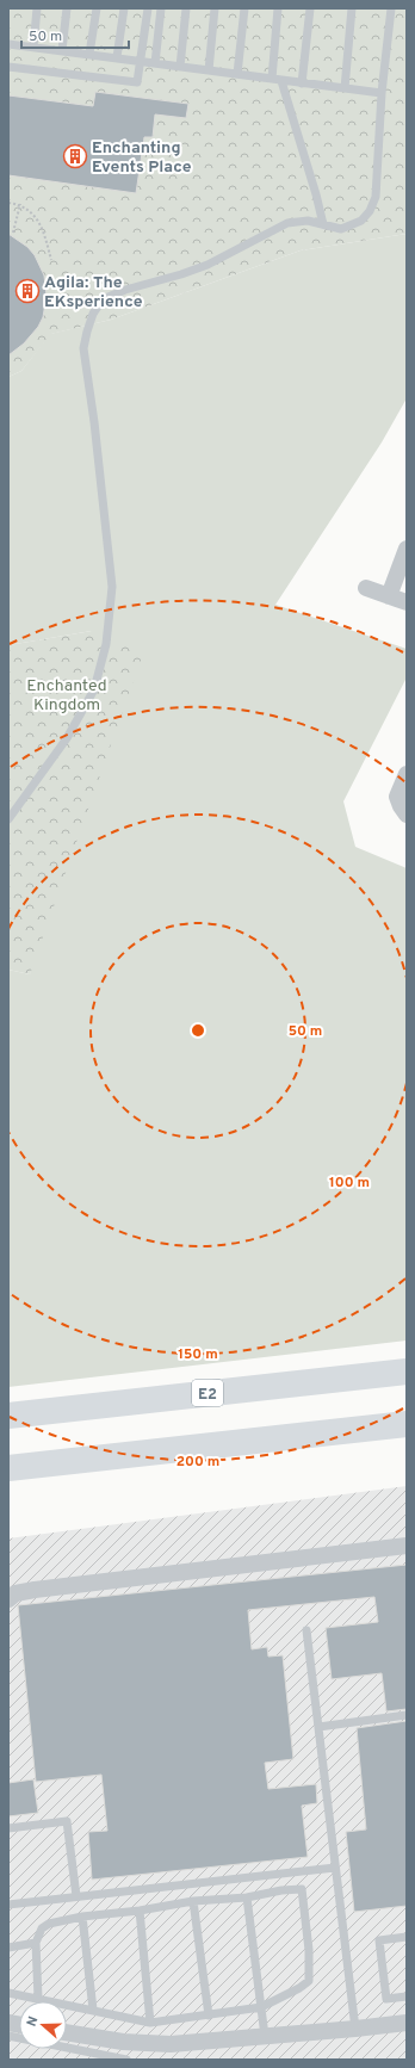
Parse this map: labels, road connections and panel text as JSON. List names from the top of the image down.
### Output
{
  "streets": {
    "highway": ["E2"]
  },
  "parks": ["Enchanted Kingdom"],
  "places": {
    "building": ["Enchanting Events Place", "Agila: The EKsperience"]
  },
  "scale_bar": "50 m",
  "north": "left",
  "rings": [
    "50 m",
    "100 m",
    "150 m",
    "200 m"
  ]
}
